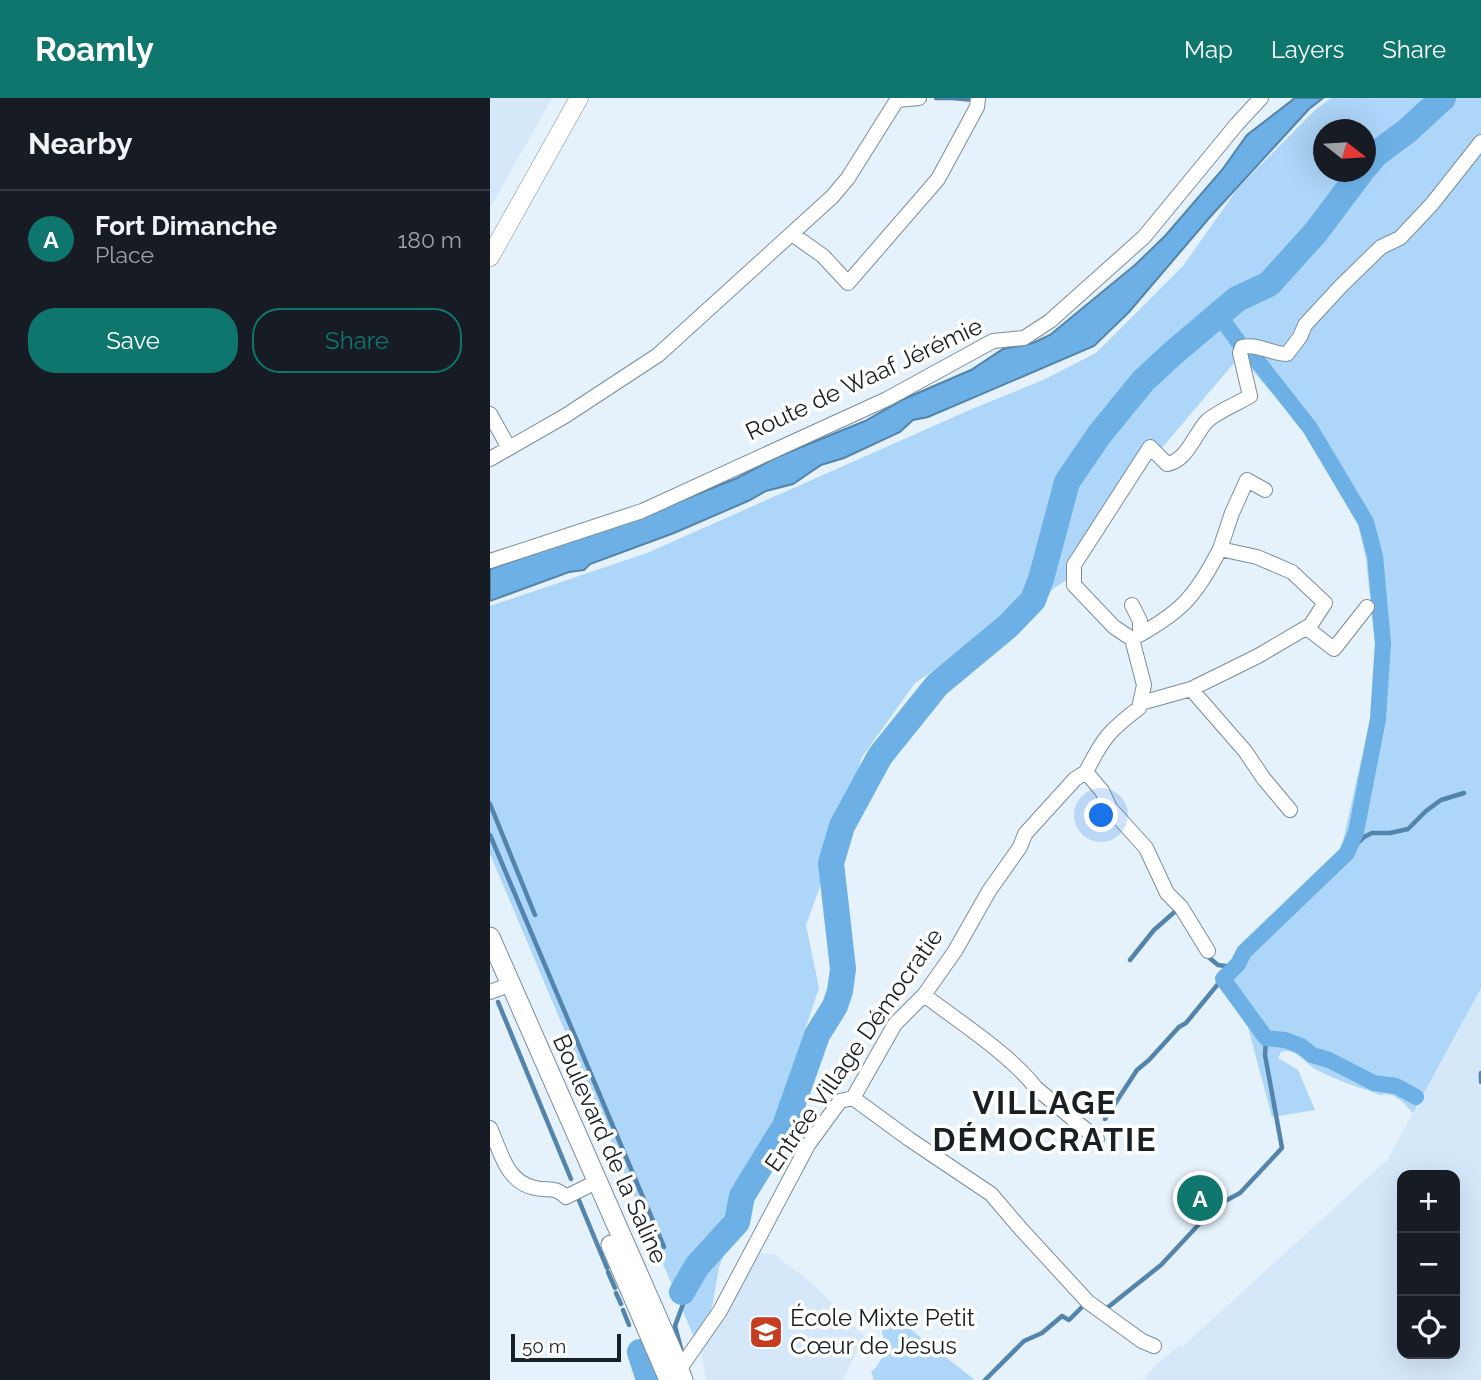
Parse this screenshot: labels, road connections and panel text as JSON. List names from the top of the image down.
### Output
{
  "streets": {
    "main road": ["Boulevard de la Saline"],
    "street": ["Route de Waaf Jérémie", "Entrée Village Démocratie"]
  },
  "crossings": [
    ["Entrée Village Démocratie", "Boulevard de la Saline"]
  ],
  "districts": ["VILLAGE DÉMOCRATIE"],
  "places": {
    "school or university": ["École Mixte Petit Cœur de Jesus"]
  },
  "scale_bar": "50 m",
  "north": "right",
  "page": {
    "header": "Roamly",
    "nav": ["Map", "Layers", "Share"],
    "heading": "Nearby",
    "list": [
      {
        "mark": "A",
        "name": "Fort Dimanche",
        "note": "Place",
        "value": "180 m"
      }
    ],
    "buttons": ["Save", "Share"],
    "map_buttons": ["+", "−"],
    "pins": "A",
    "scale": "50 m"
  }
}
